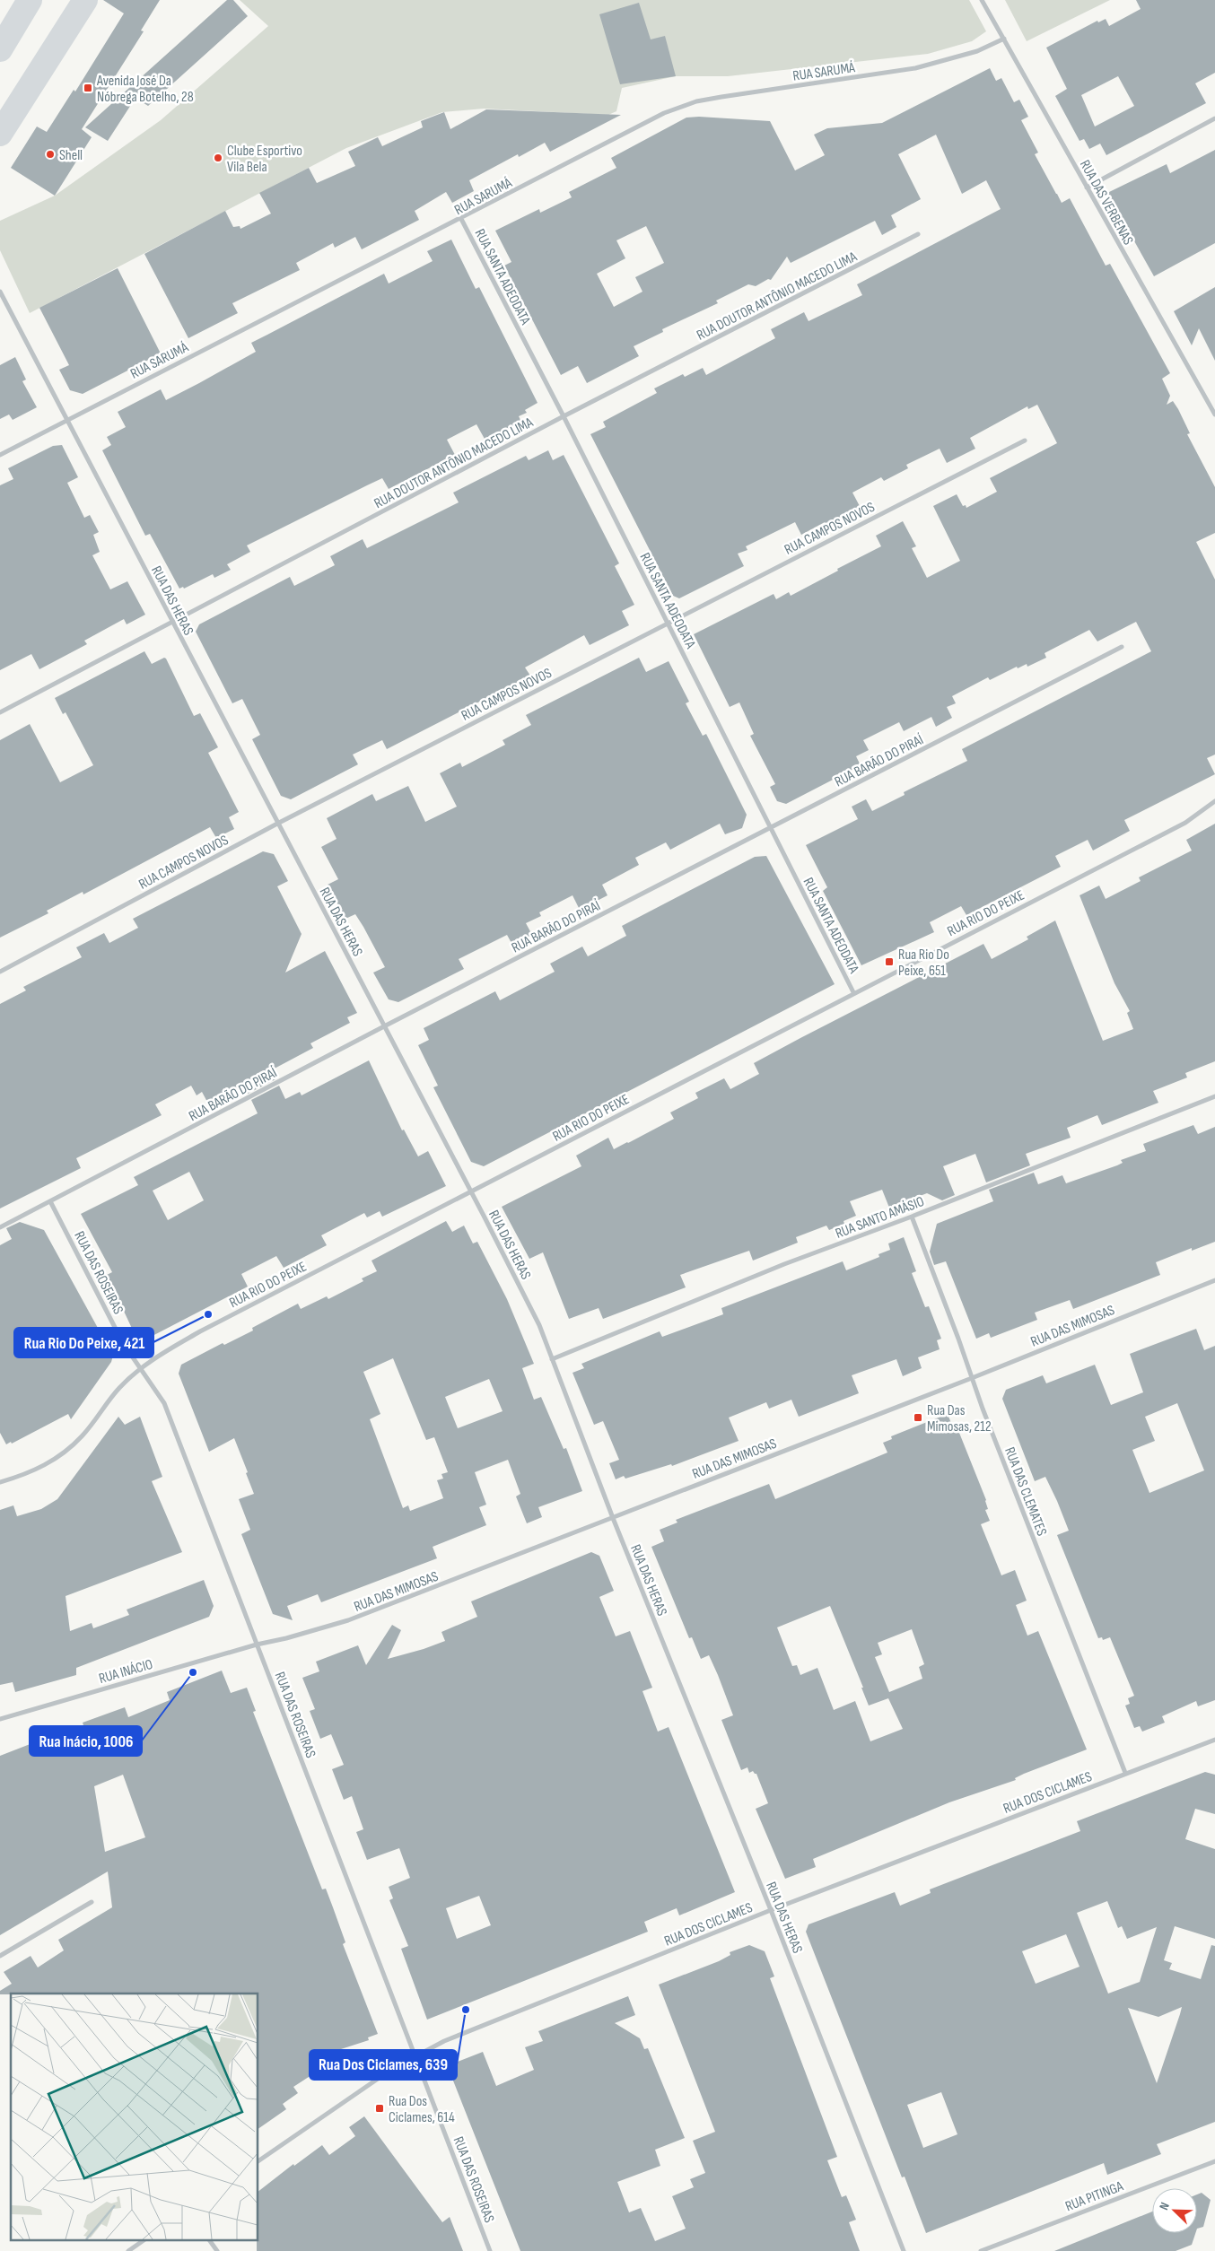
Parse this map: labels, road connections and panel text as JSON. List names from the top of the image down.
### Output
{
  "streets": {
    "street": [
      "RUA SARUMÁ",
      "RUA DAS VERBENAS",
      "RUA SANTA ADEODATA",
      "RUA DOUTOR ANTÔNIO MACEDO LIMA",
      "RUA CAMPOS NOVOS",
      "RUA DAS HERAS",
      "RUA BARÃO DO PIRAÍ",
      "RUA RIO DO PEIXE",
      "RUA SANTO AMÁSIO",
      "RUA DAS ROSEIRAS",
      "RUA DAS MIMOSAS",
      "RUA DAS CLEMATES",
      "RUA INÁCIO",
      "RUA DOS CICLAMES",
      "RUA PITINGA"
    ]
  },
  "crossings": [
    ["RUA SARUMÁ", "RUA DAS VERBENAS"],
    ["RUA SARUMÁ", "RUA SANTA ADEODATA"],
    ["RUA SARUMÁ", "RUA DAS HERAS"],
    ["RUA SANTA ADEODATA", "RUA DOUTOR ANTÔNIO MACEDO LIMA"],
    ["RUA SANTA ADEODATA", "RUA CAMPOS NOVOS"],
    ["RUA SANTA ADEODATA", "RUA BARÃO DO PIRAÍ"],
    ["RUA SANTA ADEODATA", "RUA RIO DO PEIXE"],
    ["RUA DOUTOR ANTÔNIO MACEDO LIMA", "RUA DAS HERAS"],
    ["RUA CAMPOS NOVOS", "RUA DAS HERAS"],
    ["RUA DAS HERAS", "RUA BARÃO DO PIRAÍ"],
    ["RUA DAS HERAS", "RUA RIO DO PEIXE"],
    ["RUA DAS HERAS", "RUA SANTO AMÁSIO"],
    ["RUA DAS HERAS", "RUA DAS MIMOSAS"],
    ["RUA DAS HERAS", "RUA DOS CICLAMES"],
    ["RUA BARÃO DO PIRAÍ", "RUA DAS ROSEIRAS"],
    ["RUA RIO DO PEIXE", "RUA DAS ROSEIRAS"],
    ["RUA SANTO AMÁSIO", "RUA DAS CLEMATES"],
    ["RUA DAS ROSEIRAS", "RUA DAS MIMOSAS"],
    ["RUA DAS ROSEIRAS", "RUA INÁCIO"],
    ["RUA DAS ROSEIRAS", "RUA DOS CICLAMES"],
    ["RUA DAS MIMOSAS", "RUA DAS CLEMATES"],
    ["RUA DAS MIMOSAS", "RUA INÁCIO"],
    ["RUA DAS CLEMATES", "RUA DOS CICLAMES"]
  ],
  "places": {
    "transit": [
      "Avenida José Da Nóbrega Botelho, 28",
      "Rua Rio Do Peixe, 651",
      "Rua Das Mimosas, 212",
      "Rua Dos Ciclames, 614"
    ],
    "other": [
      "Shell",
      "Clube Esportivo Vila Bela",
      "Rua Rio Do Peixe, 421",
      "Rua Inácio, 1006",
      "Rua Dos Ciclames, 639"
    ]
  },
  "north": "top left"
}
